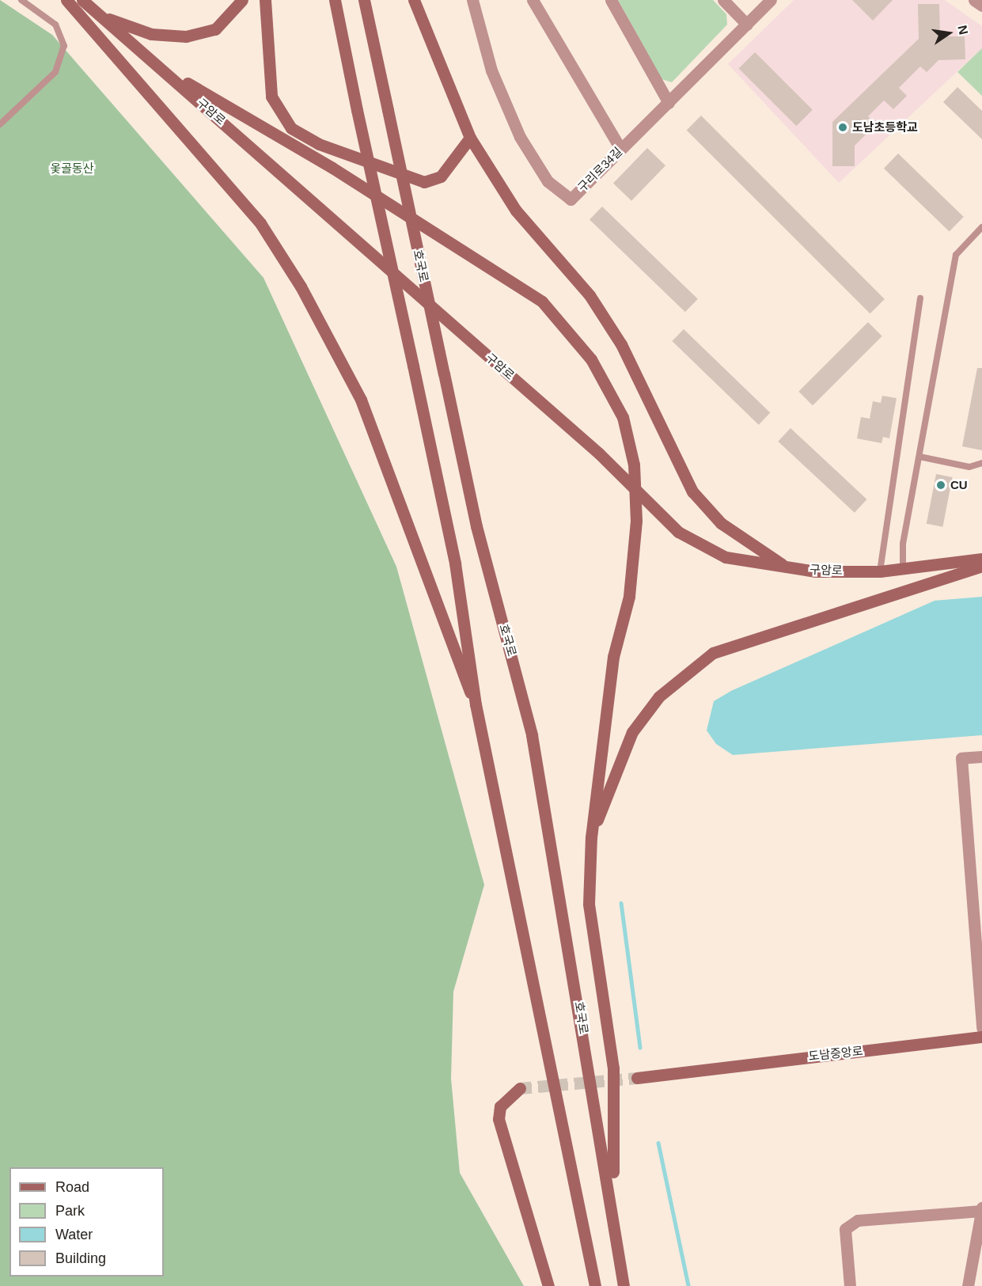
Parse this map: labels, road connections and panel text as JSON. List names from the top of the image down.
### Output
{
  "streets": {
    "main road": ["구암로", "호국로", "도남중앙로"],
    "street": ["구리로34길"]
  },
  "parks": ["옻골동산"],
  "places": ["도남초등학교", "CU"],
  "legend": [
    "Road",
    "Park",
    "Water",
    "Building"
  ],
  "north": "right"
}
